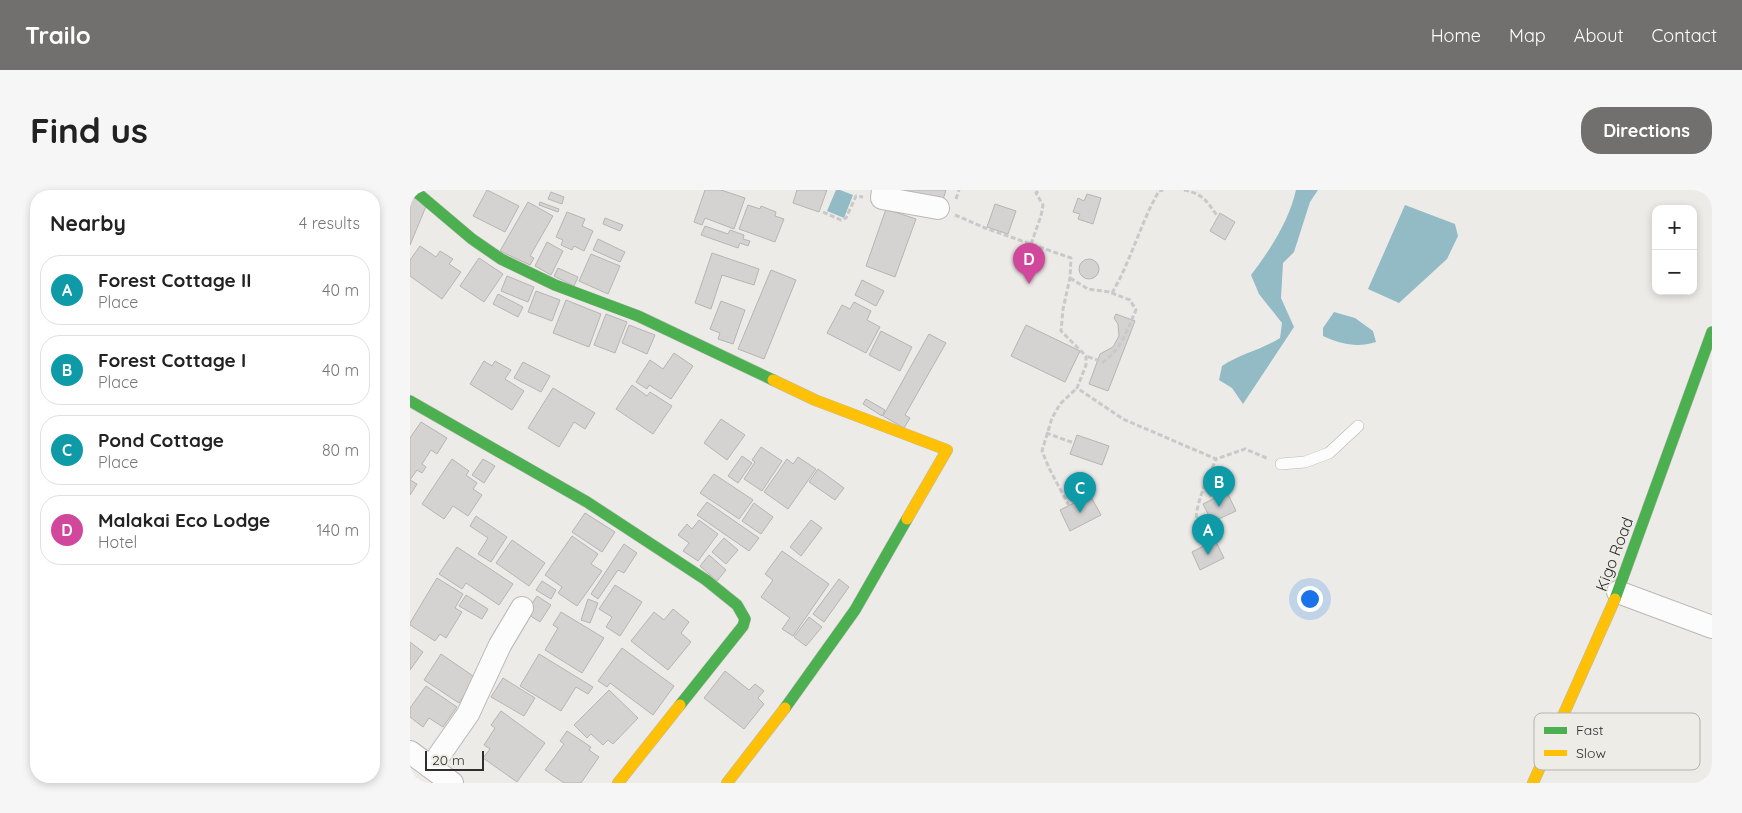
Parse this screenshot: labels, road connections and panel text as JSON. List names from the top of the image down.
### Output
{
  "streets": {
    "street": ["Kigo Road"]
  },
  "legend": ["Fast", "Slow"],
  "scale_bar": "20 m",
  "page": {
    "header": "Trailo",
    "nav": [
      "Home",
      "Map",
      "About",
      "Contact"
    ],
    "buttons": "Directions",
    "title": "Find us",
    "heading": ["Nearby", "4 results"],
    "map_buttons": ["+", "−"],
    "pins": [
      "D",
      "B",
      "C",
      "A"
    ],
    "list": [
      {
        "mark": "A",
        "name": "Forest Cottage II",
        "note": "Place",
        "value": "40 m"
      },
      {
        "mark": "B",
        "name": "Forest Cottage I",
        "note": "Place",
        "value": "40 m"
      },
      {
        "mark": "C",
        "name": "Pond Cottage",
        "note": "Place",
        "value": "80 m"
      },
      {
        "mark": "D",
        "name": "Malakai Eco Lodge",
        "note": "Hotel",
        "value": "140 m"
      }
    ],
    "scale": "20 m"
  }
}
